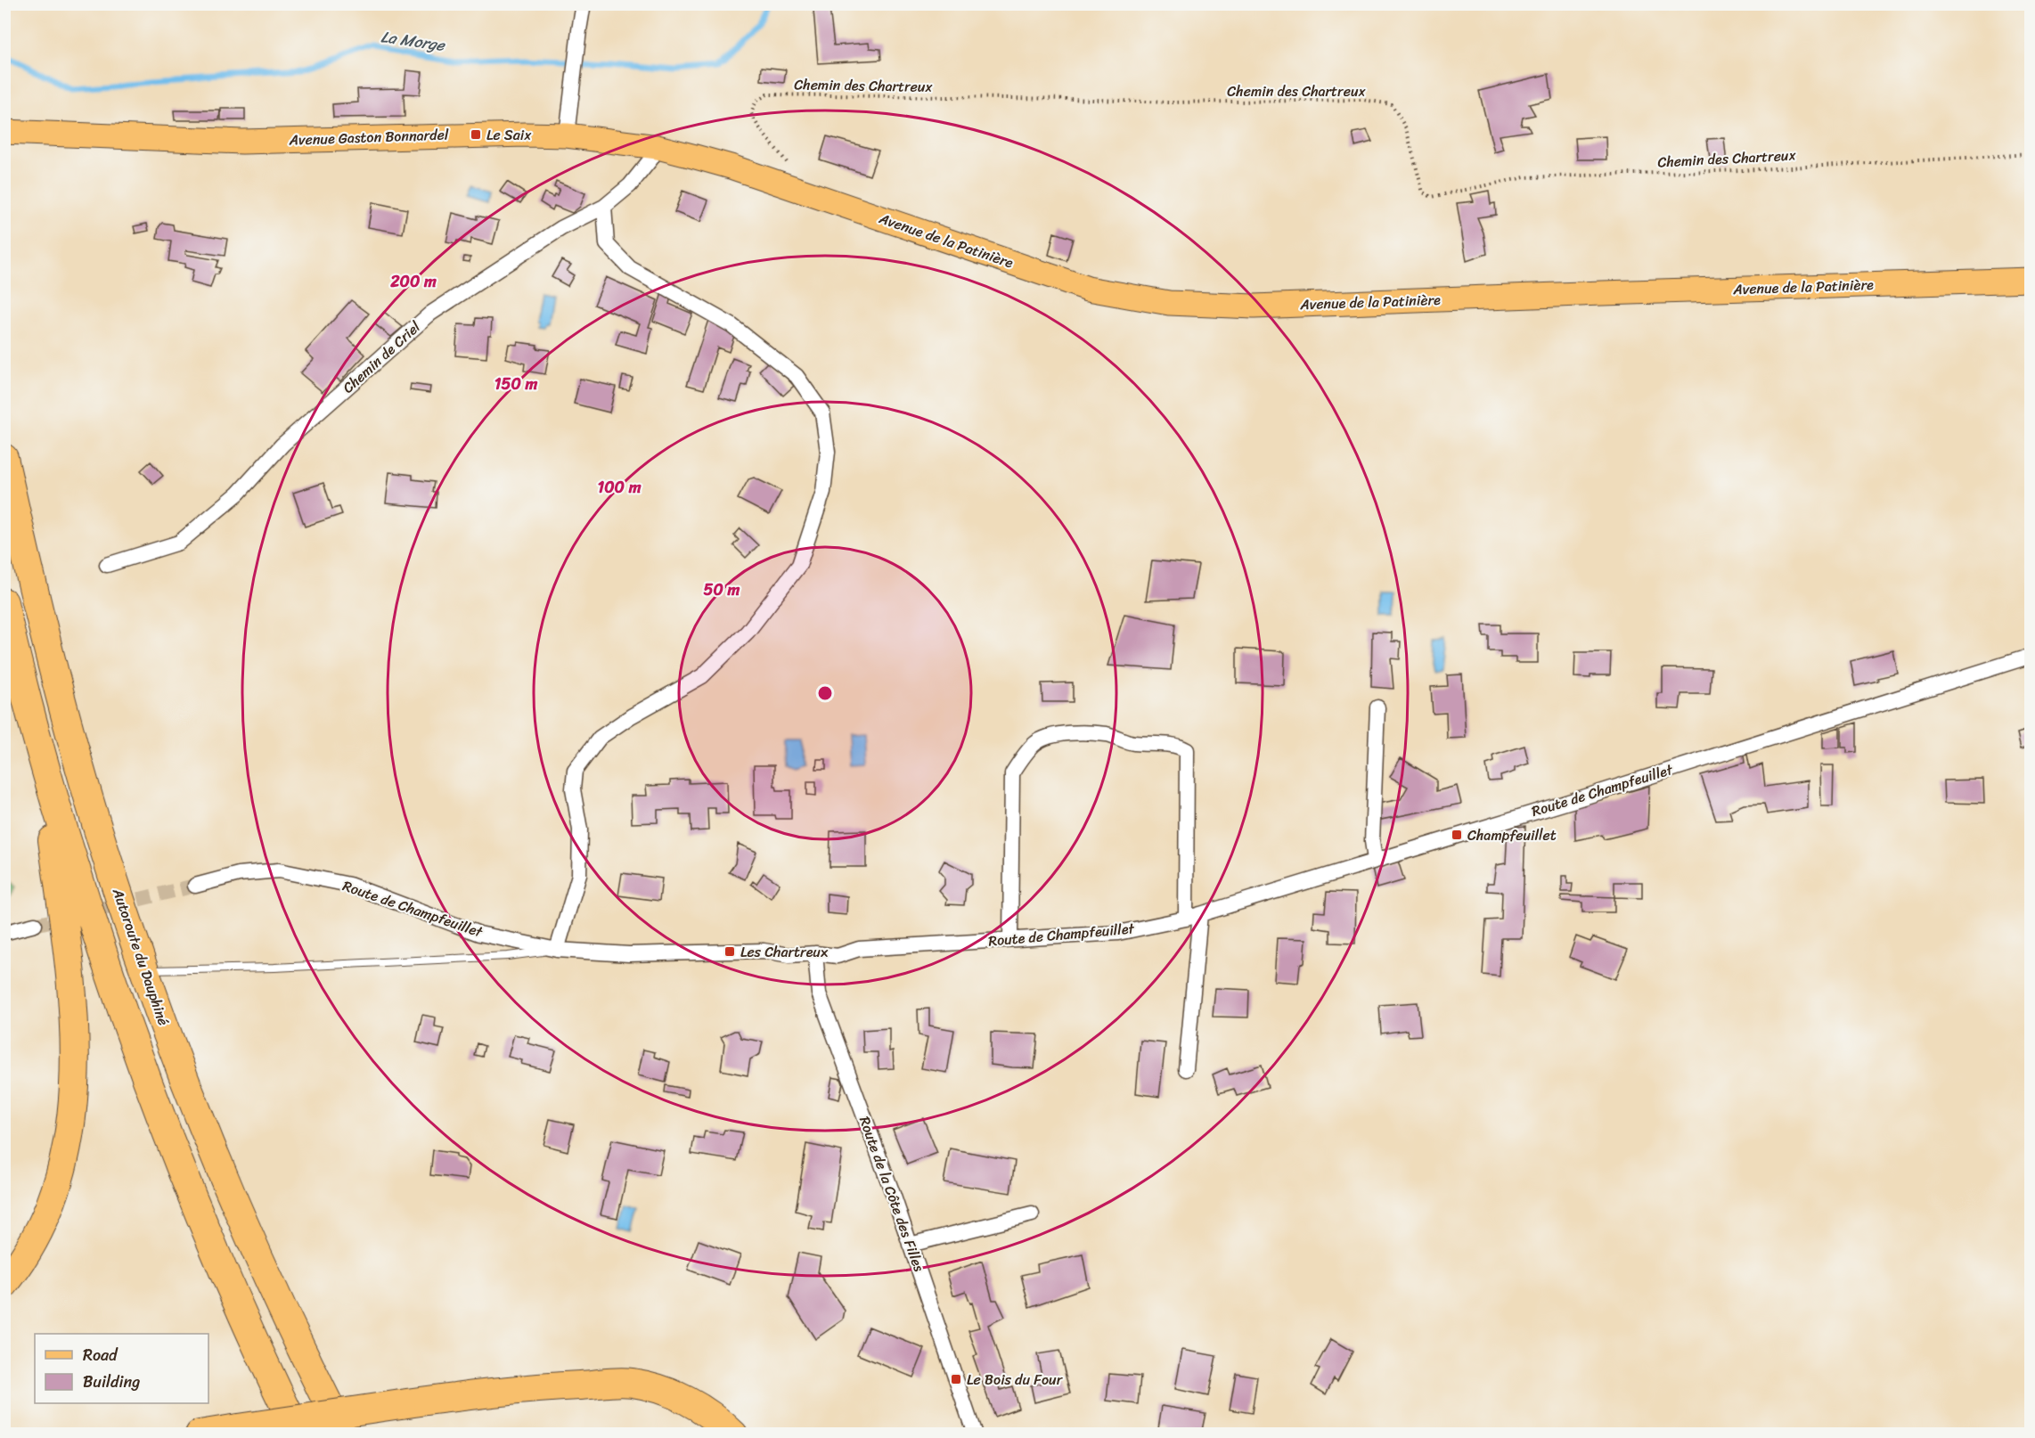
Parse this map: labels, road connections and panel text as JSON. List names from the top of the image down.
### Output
{
  "streets": {
    "highway": ["Autoroute du Dauphiné"],
    "main road": ["Avenue Gaston Bonnardel", "Avenue de la Patinière"],
    "street": ["Chemin de Criel", "Route de Champfeuillet", "Route de la Côte des Filles"],
    "path": ["Chemin des Chartreux"]
  },
  "crossings": [
    ["Chemin des Chartreux", "Avenue de la Patinière"],
    ["Avenue Gaston Bonnardel", "Avenue de la Patinière"],
    ["Avenue Gaston Bonnardel", "Chemin de Criel"],
    ["Route de Champfeuillet", "Route de la Côte des Filles"]
  ],
  "water": ["La Morge"],
  "places": {
    "transit": [
      "Le Saix",
      "Champfeuillet",
      "Les Chartreux",
      "Le Bois du Four"
    ]
  },
  "legend": ["Road", "Building"],
  "rings": [
    "200 m",
    "150 m",
    "100 m",
    "50 m"
  ]
}
